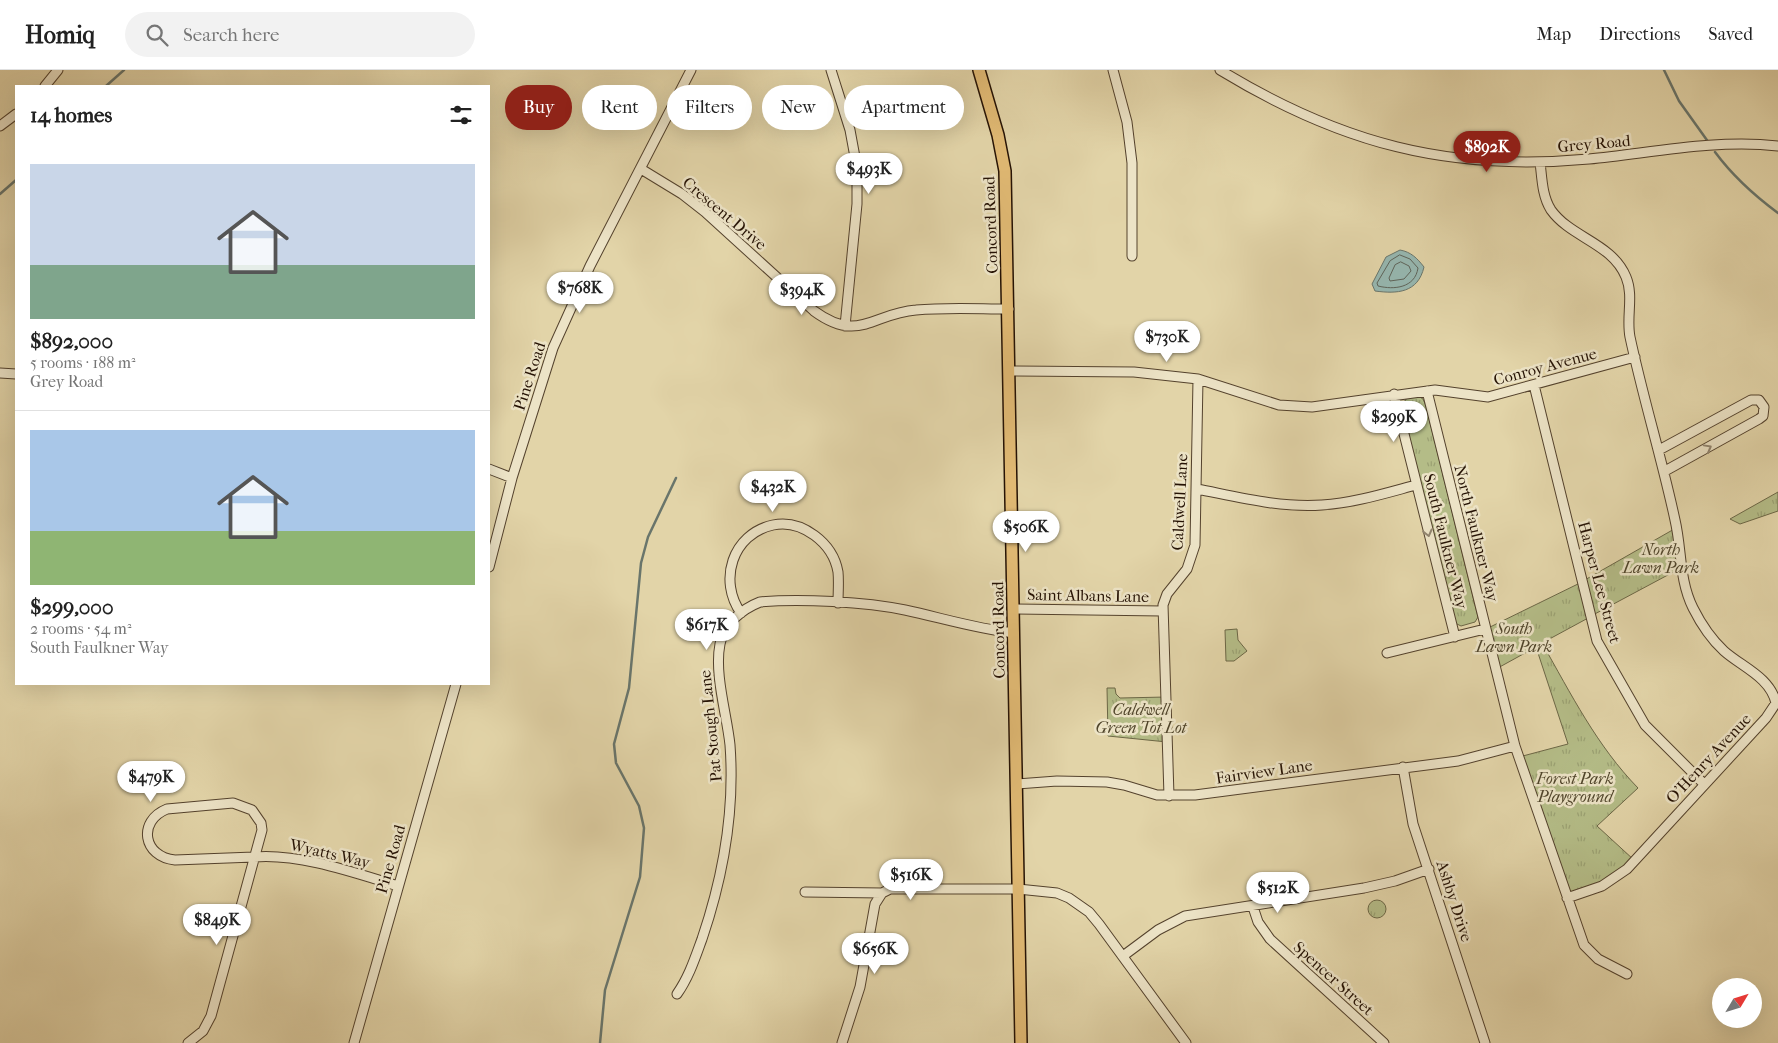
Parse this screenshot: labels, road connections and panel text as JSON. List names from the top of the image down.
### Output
{
  "streets": {
    "main road": ["Concord Road"],
    "street": [
      "Grey Road",
      "Crescent Drive",
      "Conroy Avenue",
      "Pine Road",
      "Caldwell Lane",
      "North Faulkner Way",
      "South Faulkner Way",
      "Harper Lee Street",
      "Saint Albans Lane",
      "Pat Stough Lane",
      "O'Henry Avenue",
      "Fairview Lane",
      "Wyatts Way",
      "Ashby Drive",
      "Spencer Street"
    ]
  },
  "crossings": [
    ["Grey Road", "O'Henry Avenue"],
    ["Crescent Drive", "Concord Road"],
    ["Crescent Drive", "Pine Road"],
    ["Concord Road", "Conroy Avenue"],
    ["Concord Road", "Saint Albans Lane"],
    ["Concord Road", "Pat Stough Lane"],
    ["Concord Road", "Fairview Lane"],
    ["Conroy Avenue", "Caldwell Lane"],
    ["Conroy Avenue", "North Faulkner Way"],
    ["Conroy Avenue", "South Faulkner Way"],
    ["Conroy Avenue", "Harper Lee Street"],
    ["Conroy Avenue", "O'Henry Avenue"],
    ["Pine Road", "Wyatts Way"],
    ["Caldwell Lane", "Saint Albans Lane"],
    ["Caldwell Lane", "Fairview Lane"],
    ["North Faulkner Way", "O'Henry Avenue"],
    ["North Faulkner Way", "Fairview Lane"],
    ["Harper Lee Street", "O'Henry Avenue"],
    ["Fairview Lane", "Ashby Drive"]
  ],
  "one_way": ["South Faulkner Way"],
  "parks": [
    "North Lawn Park",
    "South Lawn Park",
    "Caldwell Green Tot Lot",
    "Forest Park Playground"
  ],
  "north": "top right",
  "page": {
    "header": "Homiq",
    "search": "Search here",
    "nav": ["Map", "Directions", "Saved"],
    "chip": [
      "Buy",
      "Rent",
      "Filters",
      "New",
      "Apartment"
    ],
    "heading": "14 homes",
    "price": [
      "$892K",
      "$493K",
      "$768K",
      "$394K",
      "$730K",
      "$299K",
      "$432K",
      "$506K",
      "$617K",
      "$479K",
      "$516K",
      "$512K",
      "$849K",
      "$656K"
    ],
    "list": [
      {
        "name": "$892,000",
        "note": "5 rooms · 188 m² · Grey Road"
      },
      {
        "name": "$299,000",
        "note": "2 rooms · 54 m² · South Faulkner Way"
      }
    ]
  }
}
